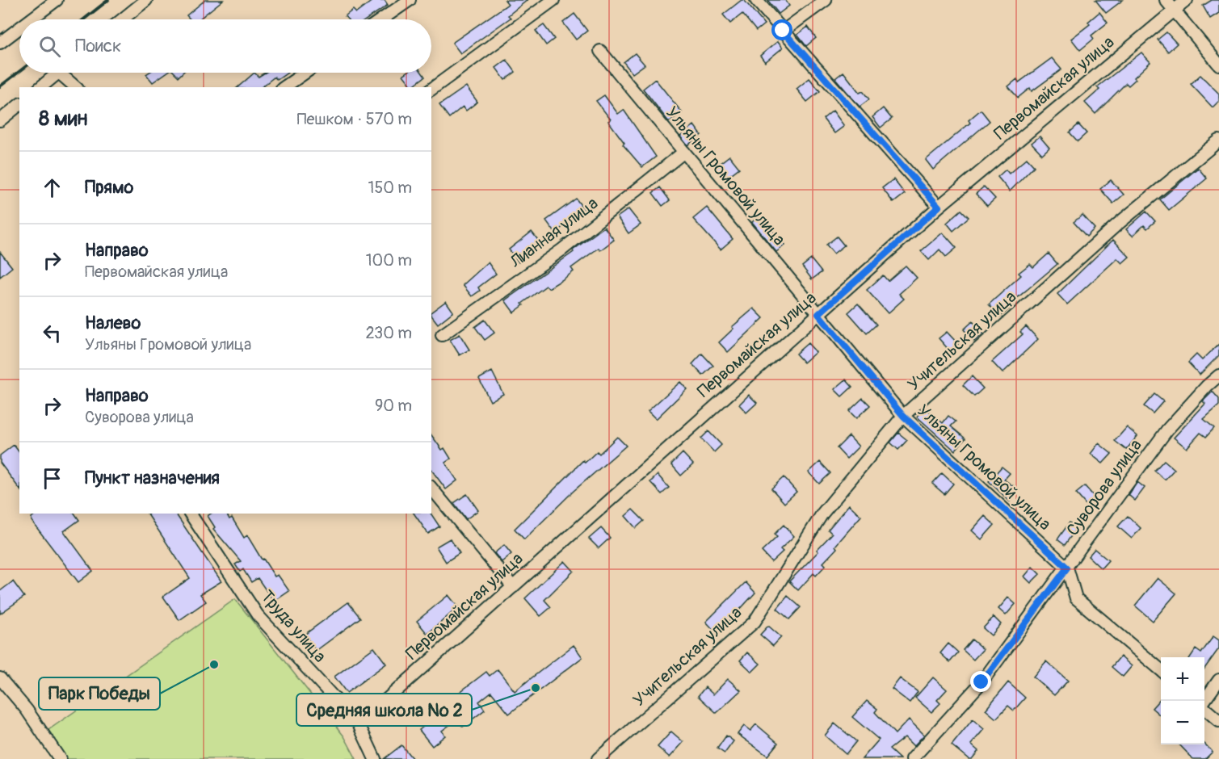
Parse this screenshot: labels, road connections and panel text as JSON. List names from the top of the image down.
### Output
{
  "streets": {
    "street": [
      "Первомайская улица",
      "Ульяны Громовой улица",
      "Лианная улица",
      "Учительская улица",
      "Суворова улица",
      "Труда улица"
    ]
  },
  "crossings": [
    ["Первомайская улица", "Ульяны Громовой улица"],
    ["Первомайская улица", "Труда улица"],
    ["Ульяны Громовой улица", "Лианная улица"],
    ["Ульяны Громовой улица", "Учительская улица"],
    ["Ульяны Громовой улица", "Суворова улица"]
  ],
  "places": ["Парк Победы", "Средняя школа № 2"],
  "page": {
    "search": "Поиск",
    "heading": ["8 мин", "Пешком · 570 m"],
    "list": [
      ["Прямо", "150 m"],
      ["Направо", "Первомайская улица", "100 m"],
      ["Налево", "Ульяны Громовой улица", "230 m"],
      ["Направо", "Суворова улица", "90 m"],
      "Пункт назначения"
    ],
    "map_buttons": ["+", "−"]
  }
}
